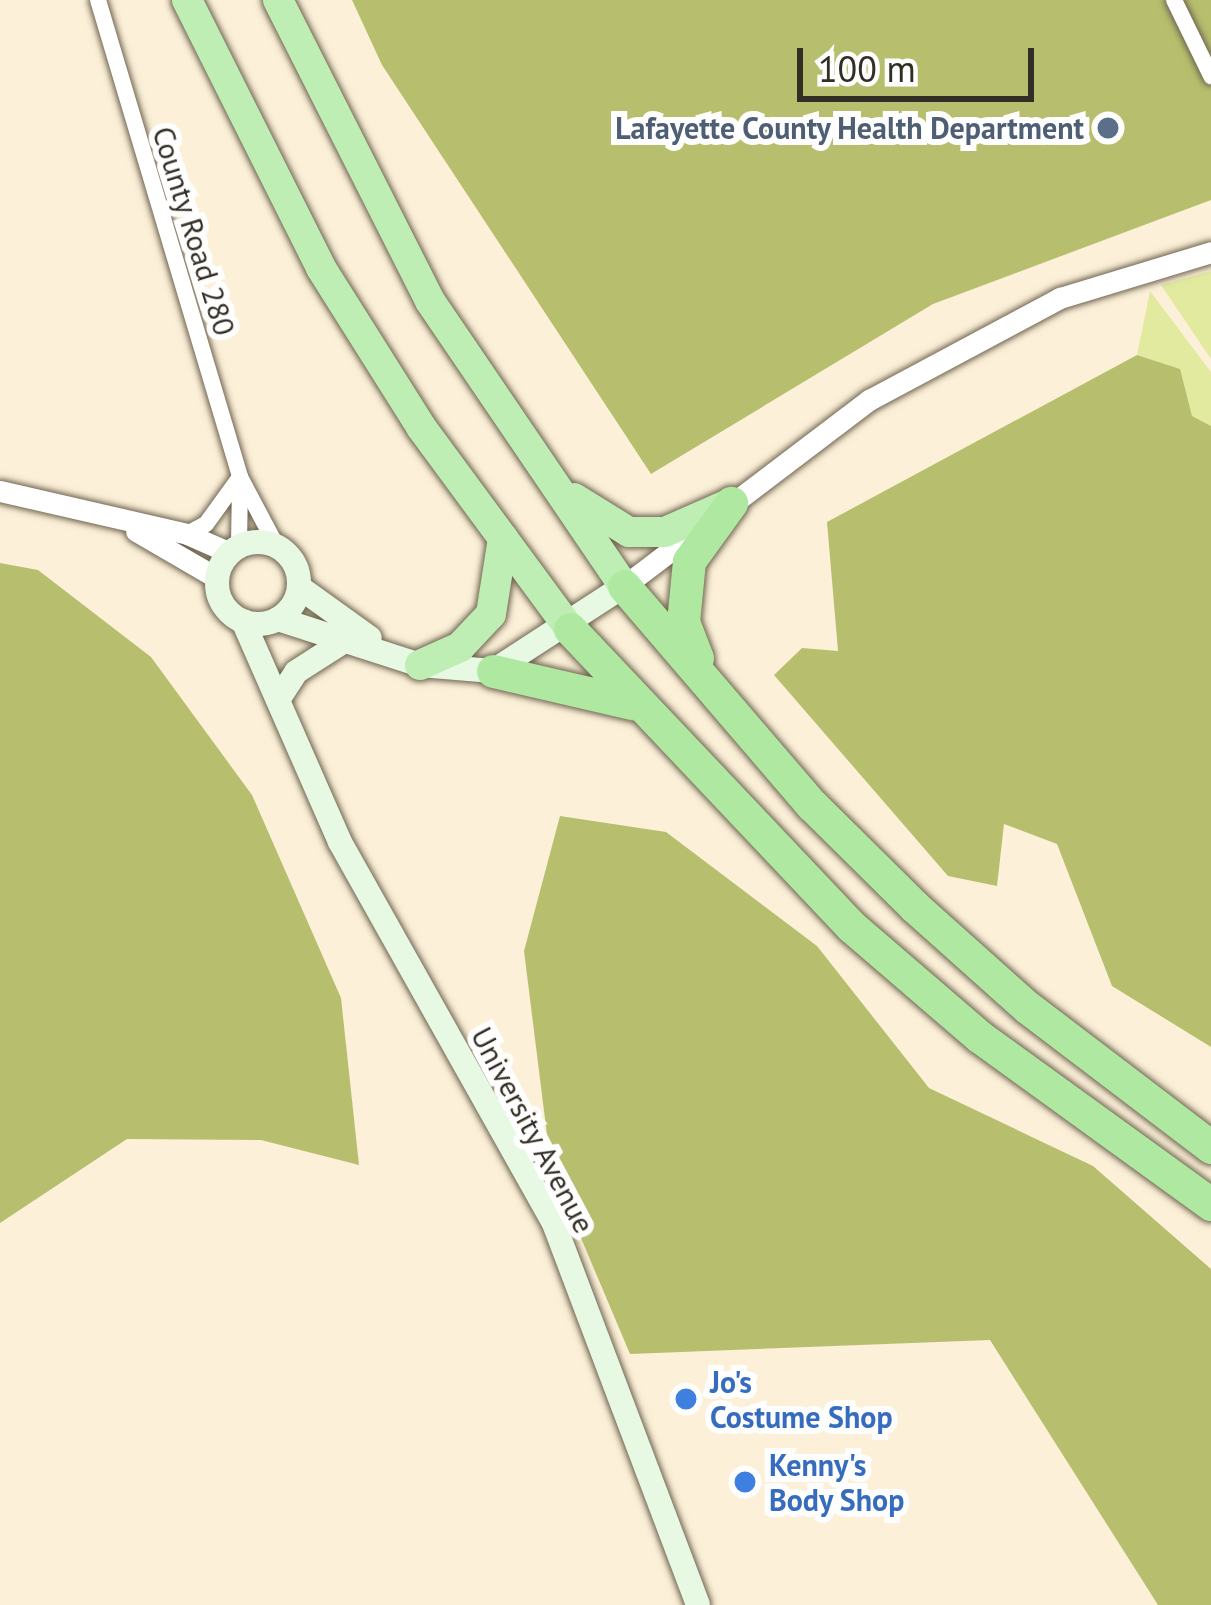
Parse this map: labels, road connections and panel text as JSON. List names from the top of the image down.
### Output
{
  "streets": {
    "main road": ["University Avenue"],
    "street": ["County Road 280"]
  },
  "places": ["Lafayette County Health Department", "Jo's Costume Shop", "Kenny's Body Shop"],
  "scale_bar": "100 m"
}
